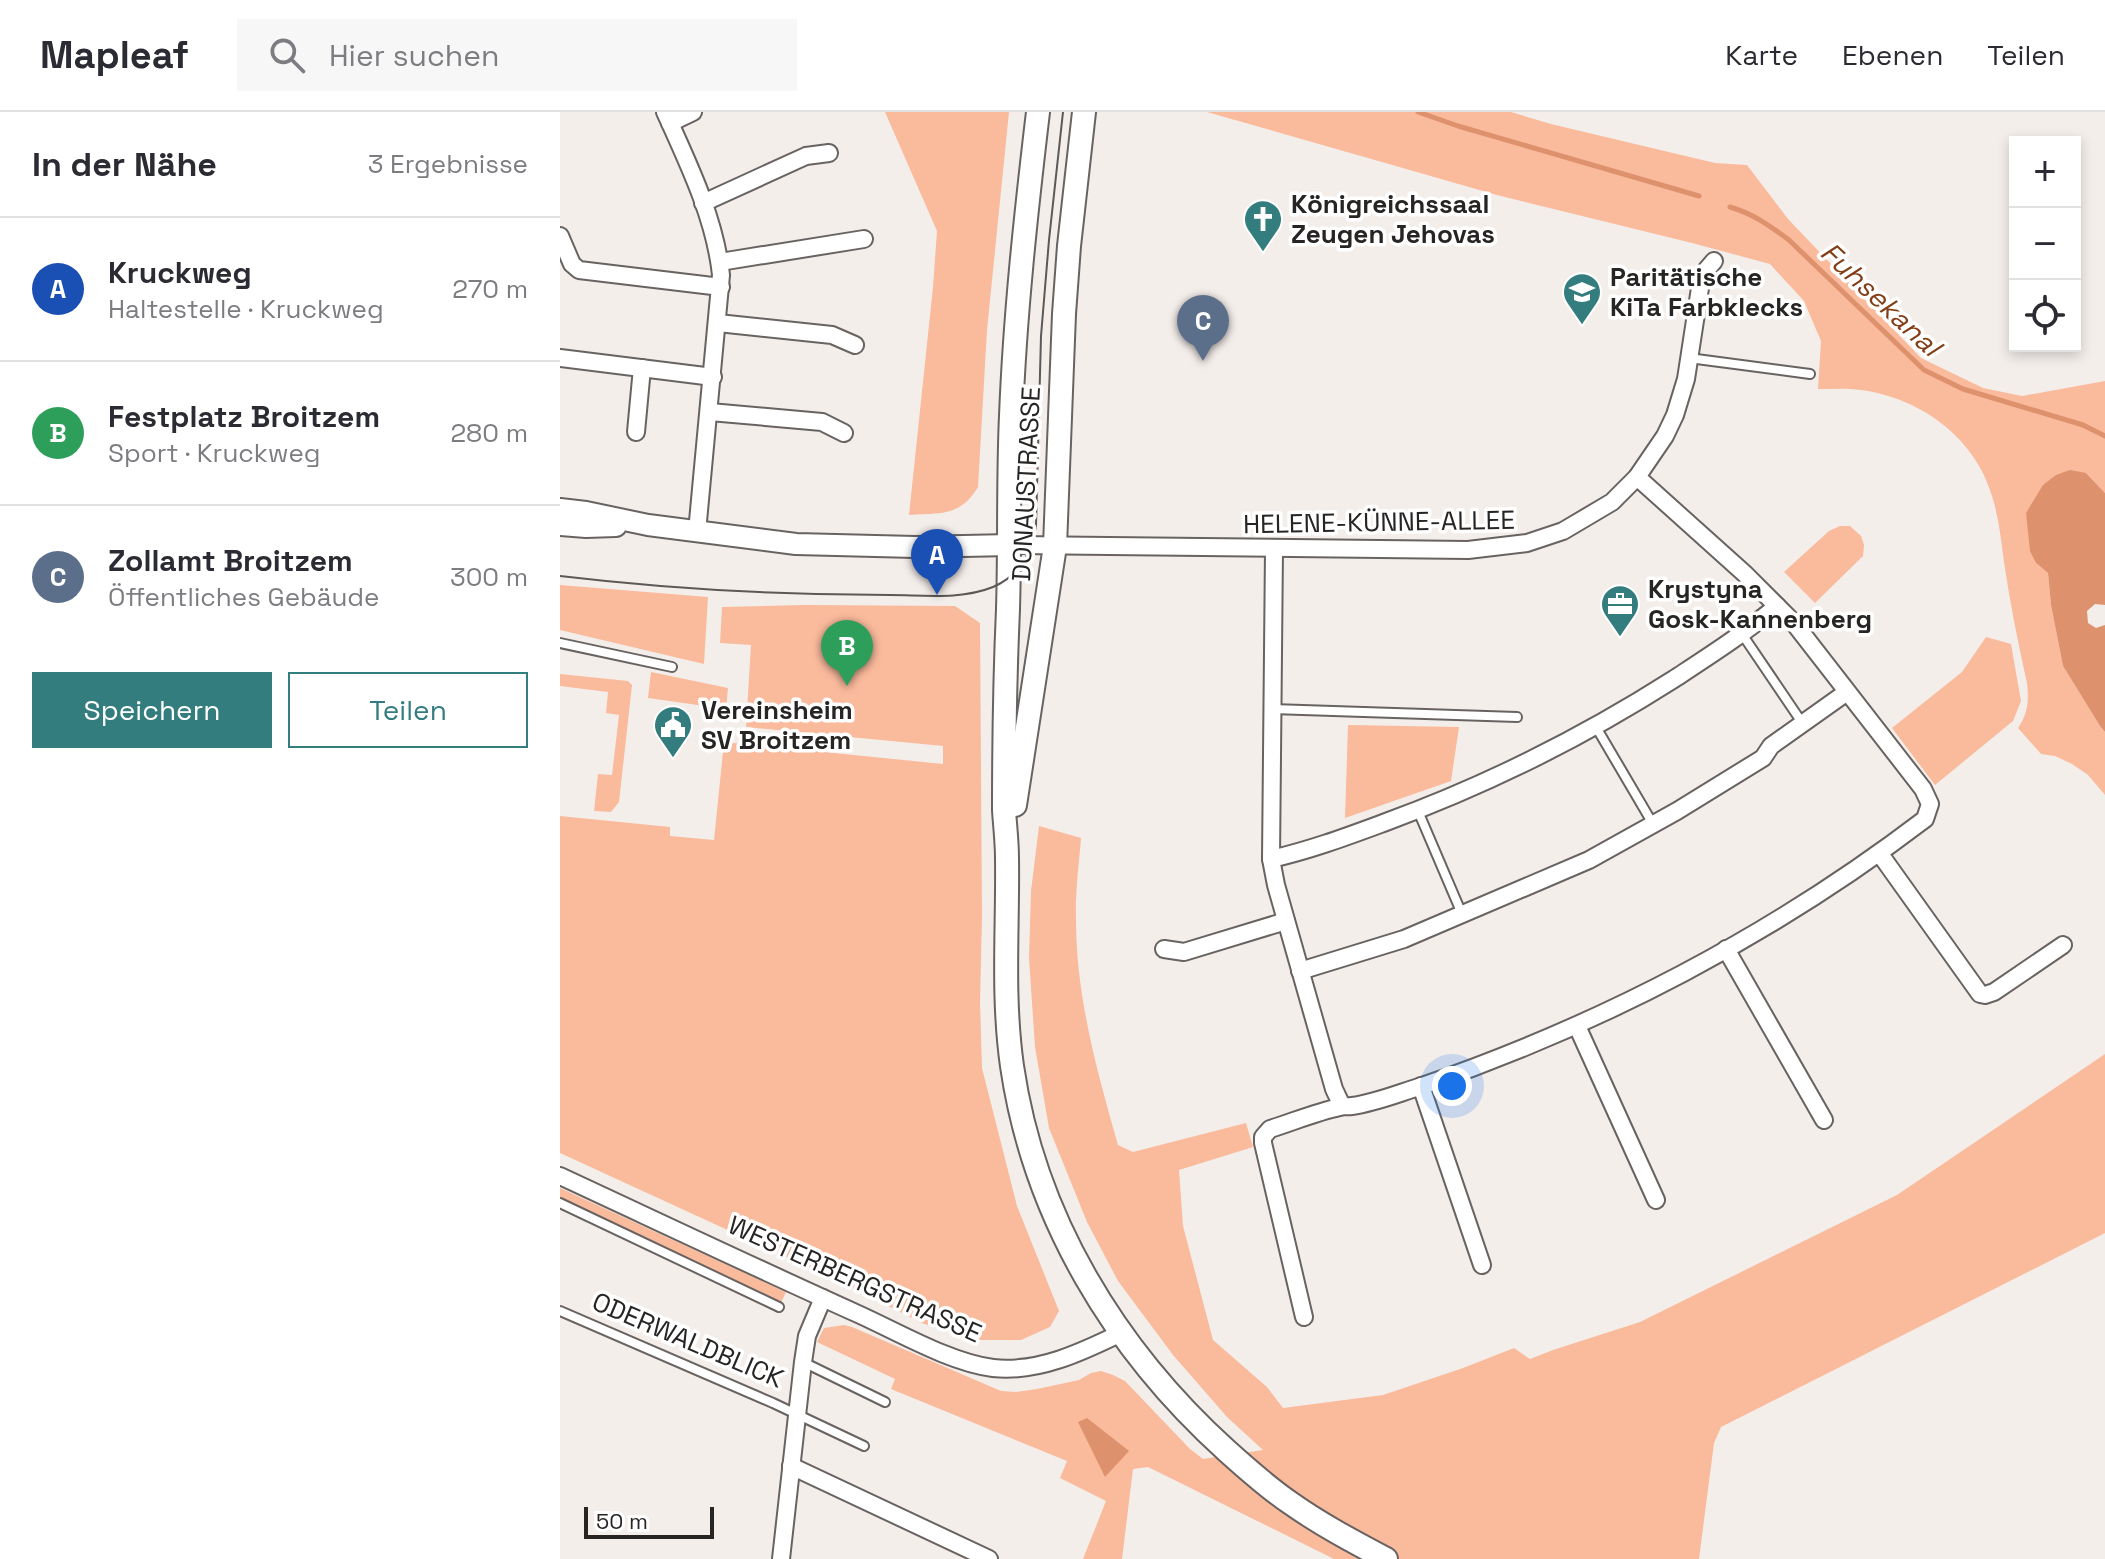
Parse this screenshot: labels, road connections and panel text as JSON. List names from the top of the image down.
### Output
{
  "streets": {
    "main road": ["DONAUSTRASSE"],
    "street": ["HELENE-KÜNNE-ALLEE", "WESTERBERGSTRASSE", "ODERWALDBLICK"]
  },
  "crossings": [
    ["DONAUSTRASSE", "HELENE-KÜNNE-ALLEE"],
    ["DONAUSTRASSE", "WESTERBERGSTRASSE"],
    ["WESTERBERGSTRASSE", "ODERWALDBLICK"]
  ],
  "water": ["Fuhsekanal"],
  "places": {
    "church": ["Königreichssaal Zeugen Jehovas"],
    "school or university": ["Paritätische KiTa Farbklecks"],
    "office": ["Krystyna Gosk-Kannenberg"],
    "public building": ["Vereinsheim SV Broitzem"]
  },
  "scale_bar": "50 m",
  "page": {
    "header": "Mapleaf",
    "search": "Hier suchen",
    "nav": ["Karte", "Ebenen", "Teilen"],
    "heading": ["In der Nähe", "3 Ergebnisse"],
    "map_buttons": ["+", "−"],
    "list": [
      {
        "mark": "A",
        "name": "Kruckweg",
        "note": "Haltestelle · Kruckweg",
        "value": "270 m"
      },
      {
        "mark": "B",
        "name": "Festplatz Broitzem",
        "note": "Sport · Kruckweg",
        "value": "280 m"
      },
      {
        "mark": "C",
        "name": "Zollamt Broitzem",
        "note": "Öffentliches Gebäude",
        "value": "300 m"
      }
    ],
    "pins": ["C", "A", "B"],
    "buttons": ["Speichern", "Teilen"],
    "scale": "50 m"
  }
}
